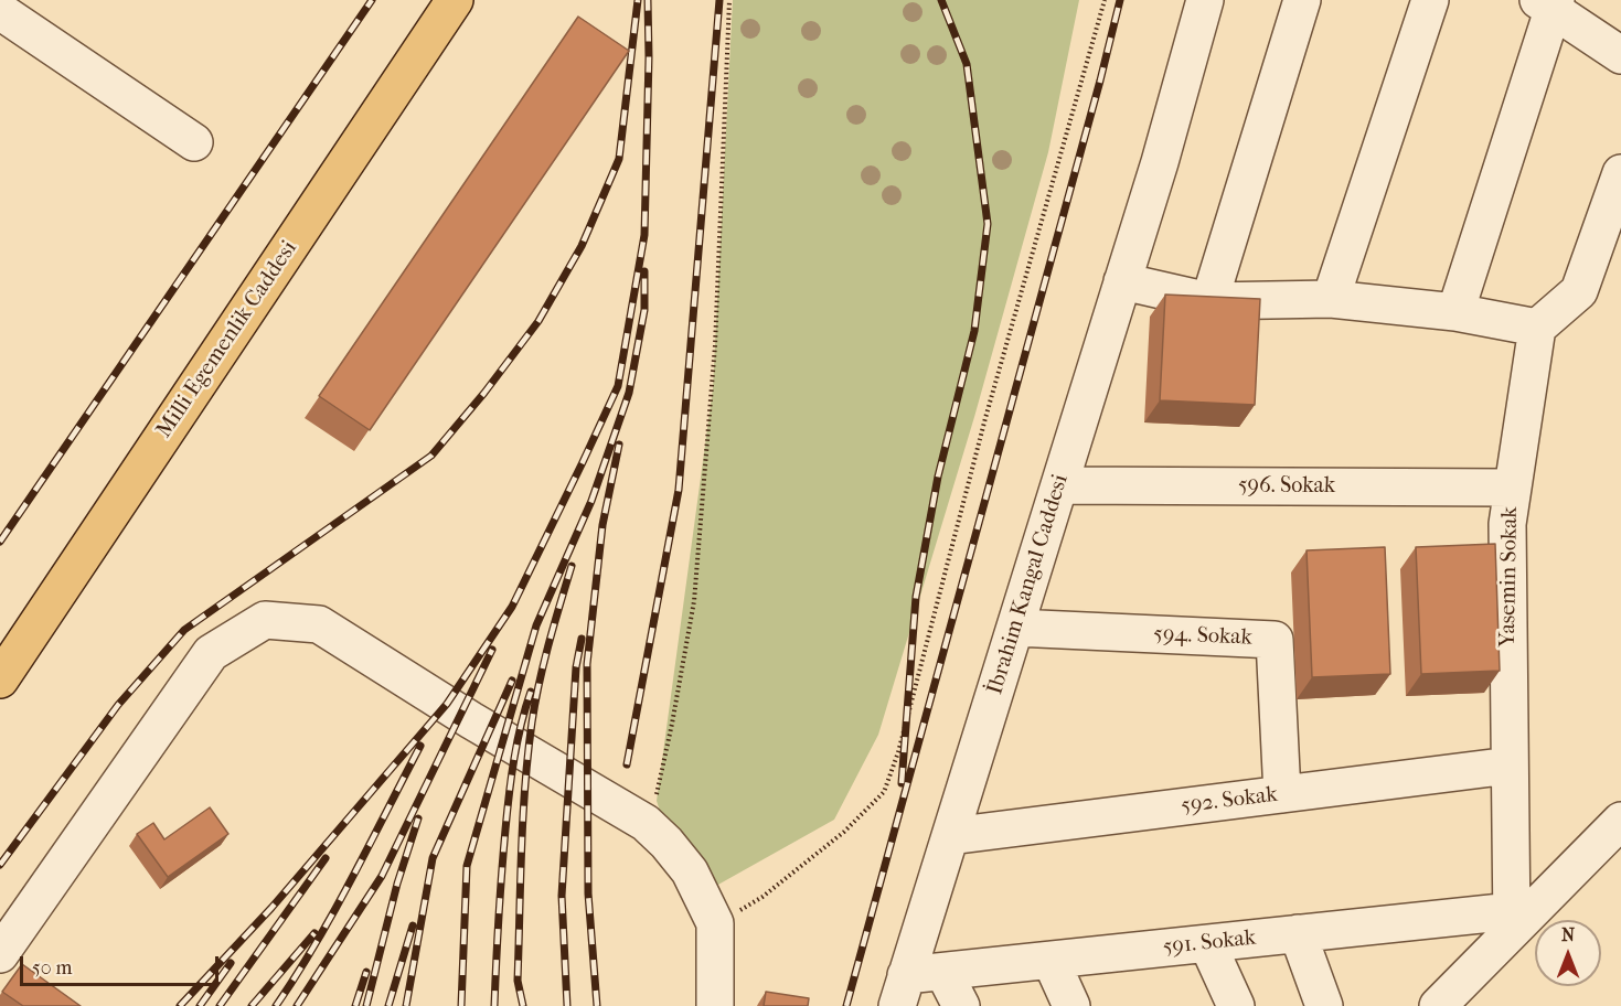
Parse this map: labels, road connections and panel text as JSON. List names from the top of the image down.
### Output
{
  "streets": {
    "main road": ["Milli Egemenlik Caddesi"],
    "street": [
      "596. Sokak",
      "Yasemin Sokak",
      "İbrahim Kangal Caddesi",
      "594. Sokak",
      "592. Sokak",
      "591. Sokak"
    ]
  },
  "crossings": [
    ["596. Sokak", "Yasemin Sokak"],
    ["596. Sokak", "İbrahim Kangal Caddesi"],
    ["Yasemin Sokak", "592. Sokak"],
    ["Yasemin Sokak", "591. Sokak"],
    ["İbrahim Kangal Caddesi", "594. Sokak"],
    ["İbrahim Kangal Caddesi", "592. Sokak"],
    ["İbrahim Kangal Caddesi", "591. Sokak"],
    ["594. Sokak", "592. Sokak"]
  ],
  "scale_bar": "50 m",
  "north": "top"
}
